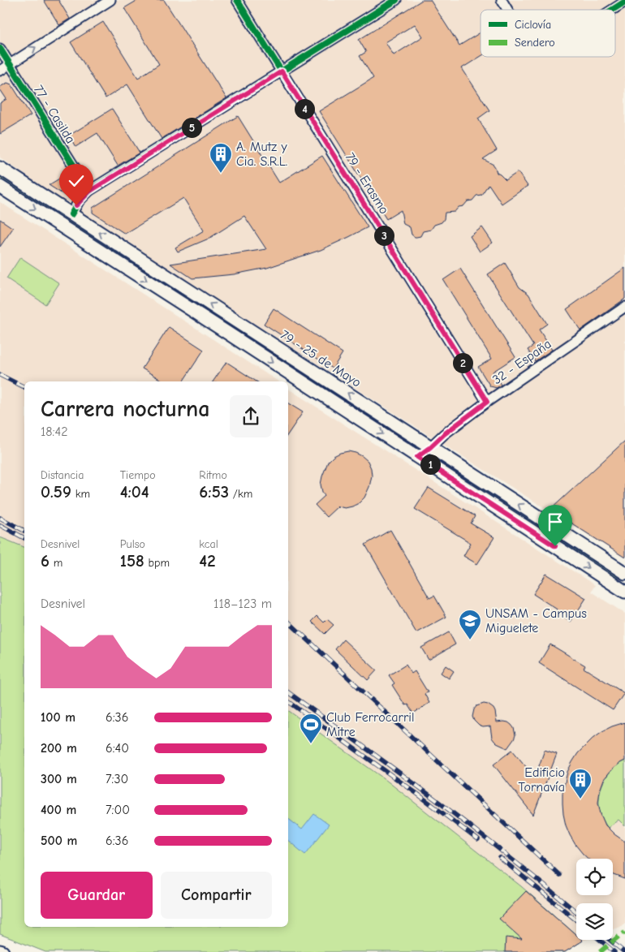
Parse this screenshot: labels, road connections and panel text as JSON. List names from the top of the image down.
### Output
{
  "streets": {
    "main road": ["79 - 25 de Mayo"],
    "street": ["77 - Casilda", "79 - Erasmo", "32 - España"]
  },
  "crossings": [
    ["79 - Erasmo", "32 - España"],
    ["79 - 25 de Mayo", "32 - España"]
  ],
  "places": {
    "building": ["A. Mutz y Cia. S.R.L.", "Edificio Tornavía"],
    "school or university": ["UNSAM - Campus Miguelete"],
    "sports": ["Club Ferrocarril Mitre"]
  },
  "legend": ["Ciclovía", "Sendero"],
  "page": {
    "pins": [
      "4",
      "5",
      "3",
      "2",
      "1"
    ],
    "heading": ["Carrera nocturna", "18:42"],
    "stats": [
      ["Distancia", "0.59 km"],
      ["Tiempo", "4:04"],
      ["Ritmo", "6:53 /km"],
      ["Desnivel", "6 m"],
      ["Pulso", "158 bpm"],
      ["kcal", "42"]
    ],
    "chart": ["Desnivel", "118–123 m"],
    "list": [
      {
        "name": "100 m",
        "note": "6:36"
      },
      {
        "name": "200 m",
        "note": "6:40"
      },
      {
        "name": "300 m",
        "note": "7:30"
      },
      {
        "name": "400 m",
        "note": "7:00"
      },
      {
        "name": "500 m",
        "note": "6:36"
      }
    ],
    "buttons": ["Guardar", "Compartir"]
  }
}
